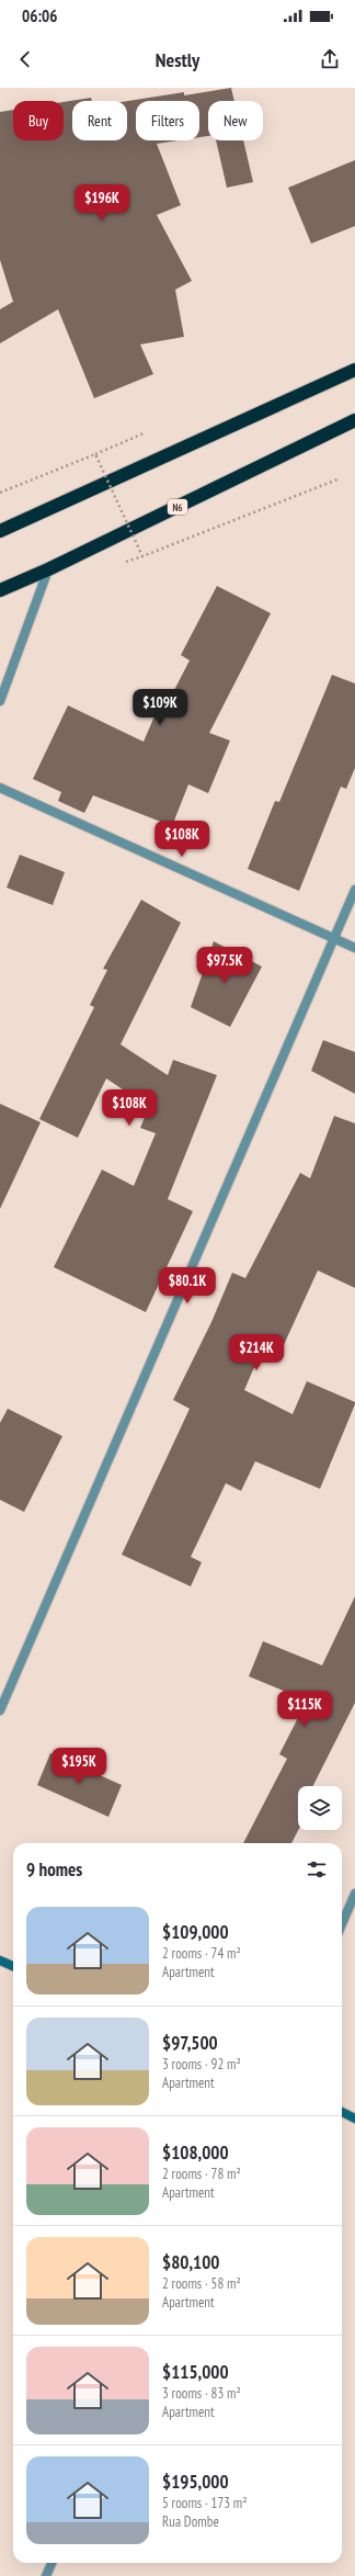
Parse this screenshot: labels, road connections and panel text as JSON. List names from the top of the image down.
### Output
{
  "streets": {
    "highway": ["N6"]
  },
  "page": {
    "status": "06:06",
    "header": "Nestly",
    "chip": [
      "Buy",
      "Rent",
      "Filters",
      "New"
    ],
    "price": [
      "$196K",
      "$109K",
      "$108K",
      "$97.5K",
      "$108K",
      "$80.1K",
      "$214K",
      "$115K",
      "$195K"
    ],
    "heading": "9 homes",
    "list": [
      {
        "name": "$109,000",
        "note": "2 rooms · 74 m² · Apartment"
      },
      {
        "name": "$97,500",
        "note": "3 rooms · 92 m² · Apartment"
      },
      {
        "name": "$108,000",
        "note": "2 rooms · 78 m² · Apartment"
      },
      {
        "name": "$80,100",
        "note": "2 rooms · 58 m² · Apartment"
      },
      {
        "name": "$115,000",
        "note": "3 rooms · 83 m² · Apartment"
      },
      {
        "name": "$195,000",
        "note": "5 rooms · 173 m² · Rua Dombe"
      }
    ]
  }
}
